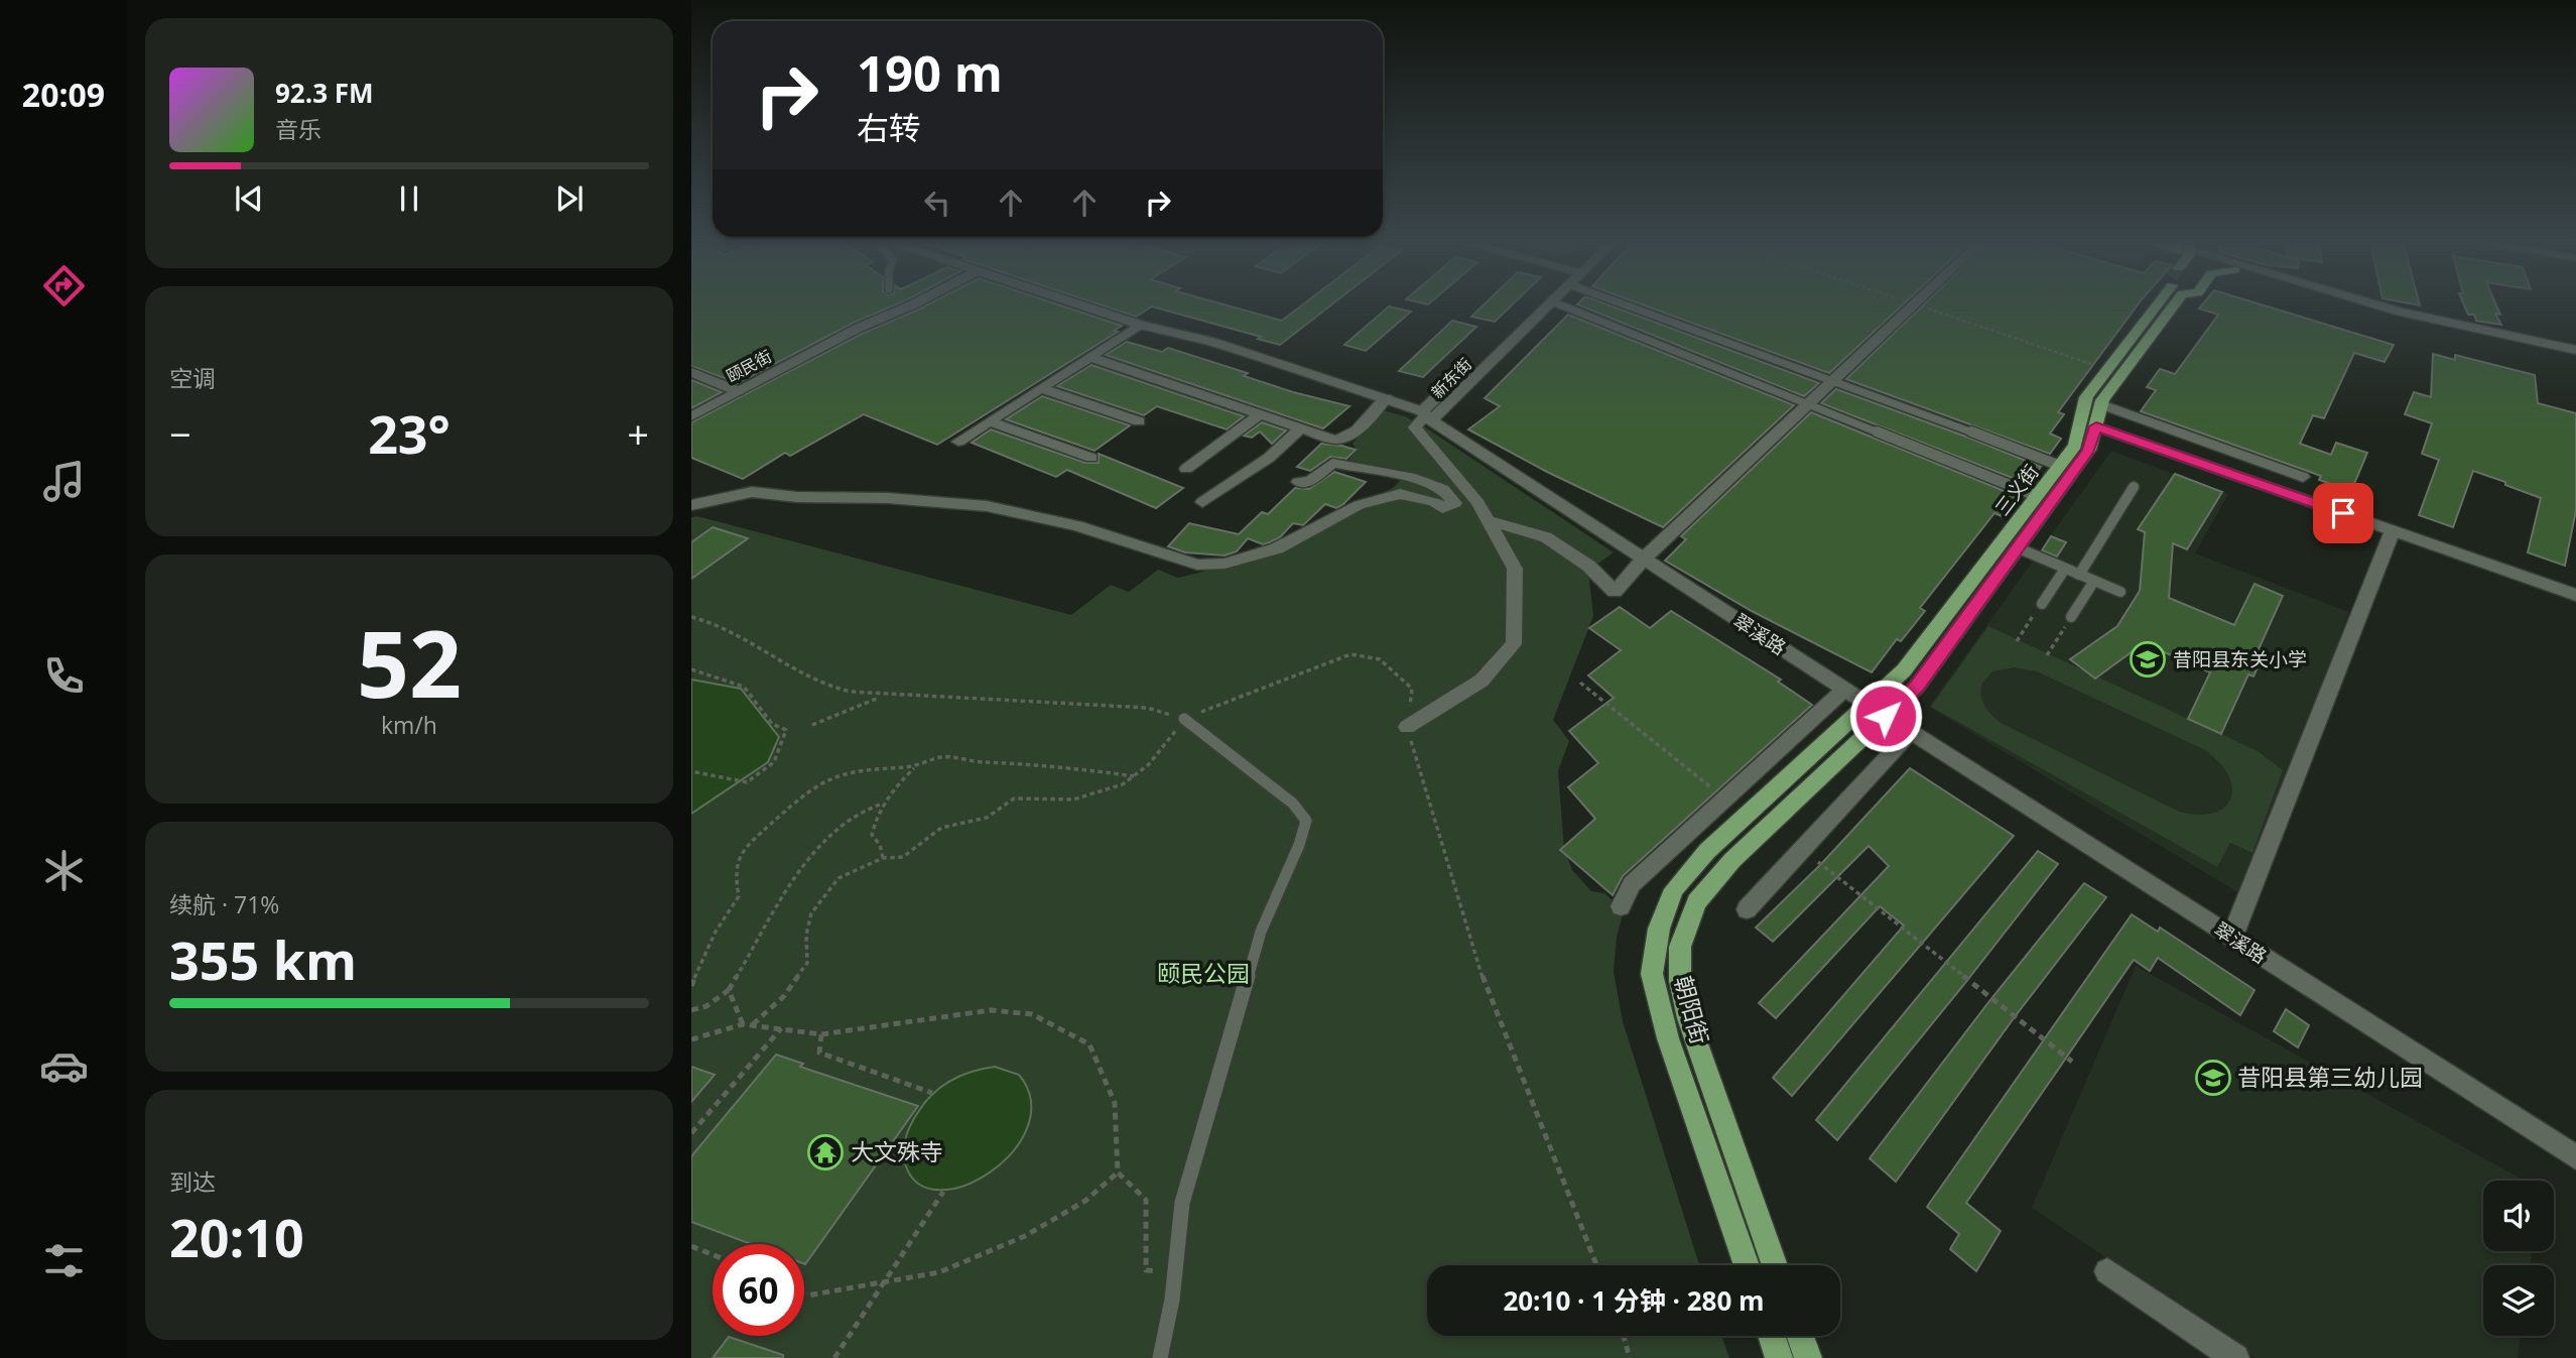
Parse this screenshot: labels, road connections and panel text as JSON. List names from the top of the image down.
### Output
{
  "streets": {
    "main road": ["三义街", "朝阳街"],
    "street": ["颐民街", "新东街", "翠溪路"]
  },
  "crossings": [
    ["新东街", "翠溪路"],
    ["三义街", "翠溪路"],
    ["三义街", "朝阳街"],
    ["翠溪路", "朝阳街"]
  ],
  "parks": ["颐民公园"],
  "places": {
    "school or university": ["昔阳县东关小学", "昔阳县第三幼儿园"],
    "temple": ["大文殊寺"]
  },
  "page": {
    "tabs": "20:09",
    "turn": ["190 m", "右转"],
    "song": ["92.3 FM", "音乐"],
    "tile": [
      "空调",
      ["52", "km/h"],
      ["续航 · 71%", "355 km"],
      ["到达", "20:10"]
    ],
    "heat": ["−", "23°", "+"],
    "limit": "60",
    "trip": "20:10 · 1 分钟 · 280 m"
  }
}
